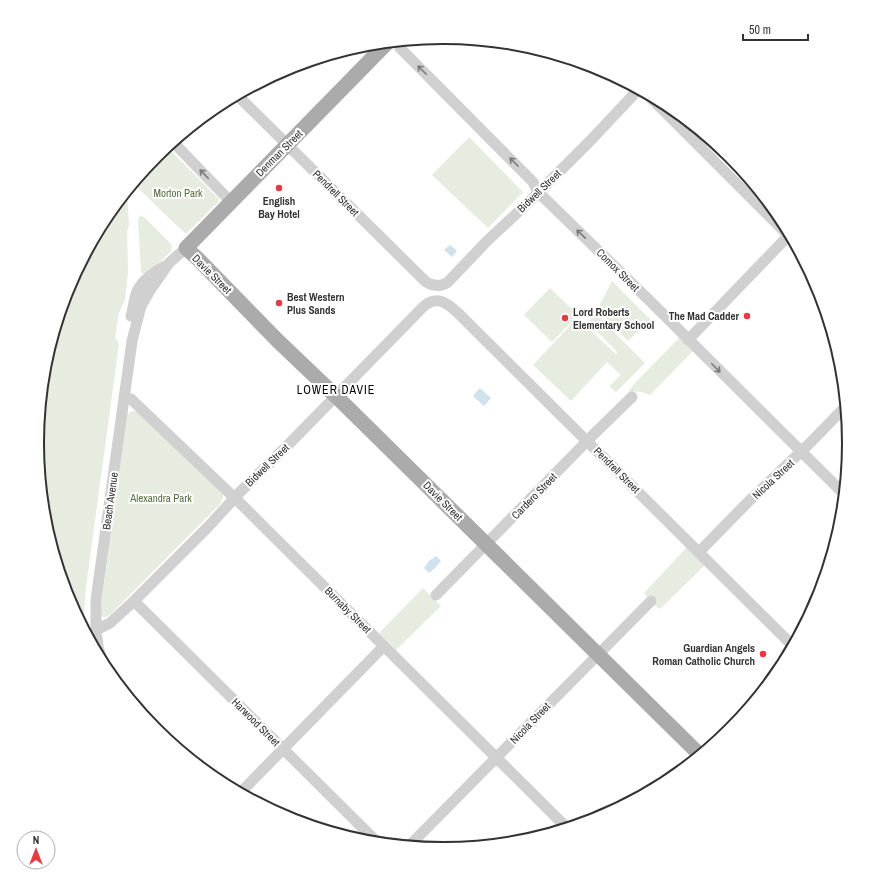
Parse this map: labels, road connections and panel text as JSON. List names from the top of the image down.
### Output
{
  "streets": {
    "main road": ["Denman Street", "Davie Street"],
    "street": [
      "Bidwell Street",
      "Pendrell Street",
      "Comox Street",
      "Nicola Street",
      "Cardero Street",
      "Beach Avenue",
      "Burnaby Street",
      "Harwood Street"
    ]
  },
  "crossings": [
    ["Denman Street", "Pendrell Street"],
    ["Denman Street", "Davie Street"],
    ["Denman Street", "Beach Avenue"],
    ["Bidwell Street", "Pendrell Street"],
    ["Bidwell Street", "Comox Street"],
    ["Bidwell Street", "Davie Street"],
    ["Bidwell Street", "Beach Avenue"],
    ["Bidwell Street", "Burnaby Street"],
    ["Bidwell Street", "Harwood Street"],
    ["Pendrell Street", "Nicola Street"],
    ["Pendrell Street", "Cardero Street"],
    ["Comox Street", "Nicola Street"],
    ["Davie Street", "Nicola Street"],
    ["Davie Street", "Cardero Street"],
    ["Nicola Street", "Burnaby Street"],
    ["Beach Avenue", "Burnaby Street"]
  ],
  "districts": ["LOWER DAVIE"],
  "parks": ["Morton Park", "Alexandra Park"],
  "places": [
    "English Bay Hotel",
    "Best Western Plus Sands",
    "The Mad Cadder",
    "Lord Roberts Elementary School",
    "Guardian Angels Roman Catholic Church"
  ],
  "scale_bar": "50 m",
  "north": "top"
}
